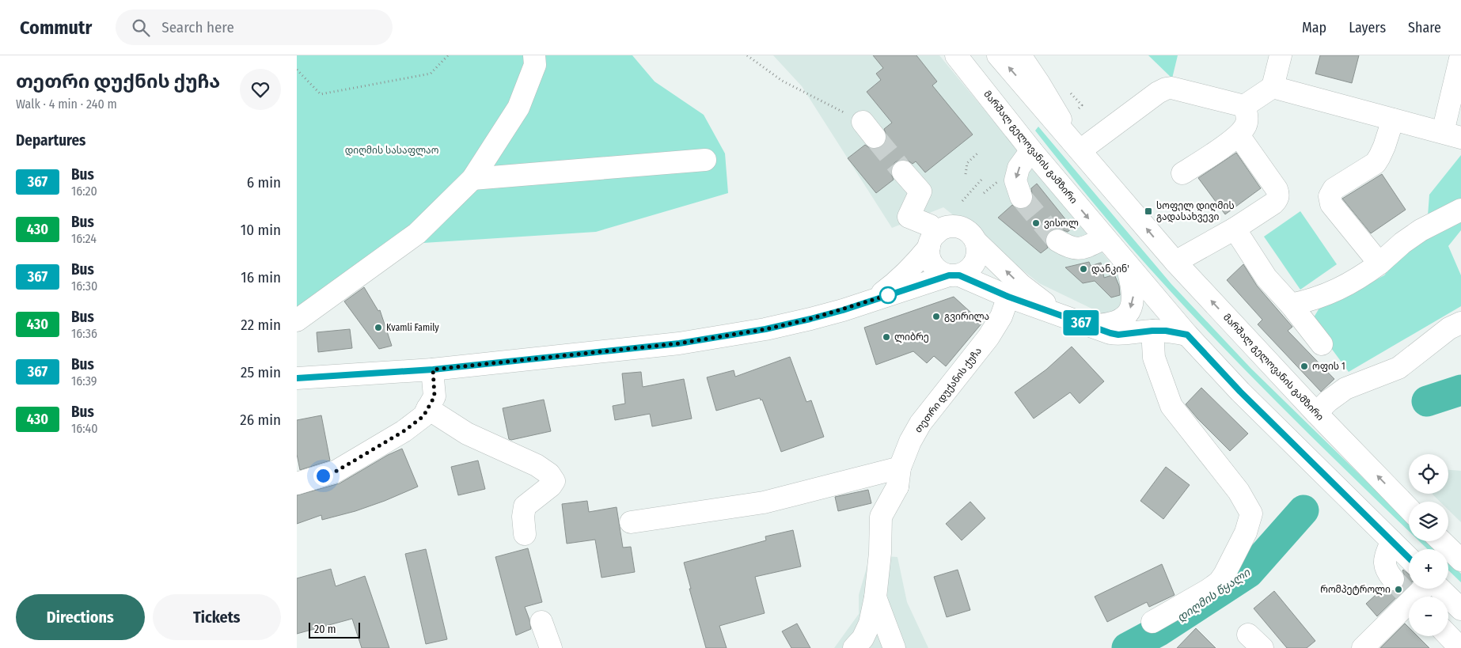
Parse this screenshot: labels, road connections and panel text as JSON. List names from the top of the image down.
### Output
{
  "streets": {
    "main road": ["მარშალ გელოვანის გამზირი", "თეთრი დუქანის ქუჩა"]
  },
  "water": ["დიღმის წყალი"],
  "parks": ["დიღმის სასაფლაო"],
  "places": {
    "transit": ["სოფელ დიღმის გადასახვევი"],
    "other": [
      "ვისოლ",
      "დანკინ'",
      "გვირილა",
      "Kvamli Family",
      "ლიბრე",
      "ოფის 1",
      "რომპეტროლი"
    ]
  },
  "lines": ["bus line 367"],
  "scale_bar": "20 m",
  "page": {
    "header": "Commutr",
    "search": "Search here",
    "nav": ["Map", "Layers", "Share"],
    "heading": [
      ["თეთრი დუქნის ქუჩა", "Walk · 4 min · 240 m"],
      "Departures"
    ],
    "on_map": "367",
    "list": [
      {
        "mark": "367",
        "name": "Bus",
        "note": "16:20",
        "value": "6 min"
      },
      {
        "mark": "430",
        "name": "Bus",
        "note": "16:24",
        "value": "10 min"
      },
      {
        "mark": "367",
        "name": "Bus",
        "note": "16:30",
        "value": "16 min"
      },
      {
        "mark": "430",
        "name": "Bus",
        "note": "16:36",
        "value": "22 min"
      },
      {
        "mark": "367",
        "name": "Bus",
        "note": "16:39",
        "value": "25 min"
      },
      {
        "mark": "430",
        "name": "Bus",
        "note": "16:40",
        "value": "26 min"
      }
    ],
    "map_buttons": ["+", "−"],
    "buttons": ["Directions", "Tickets"],
    "scale": "20 m"
  }
}
